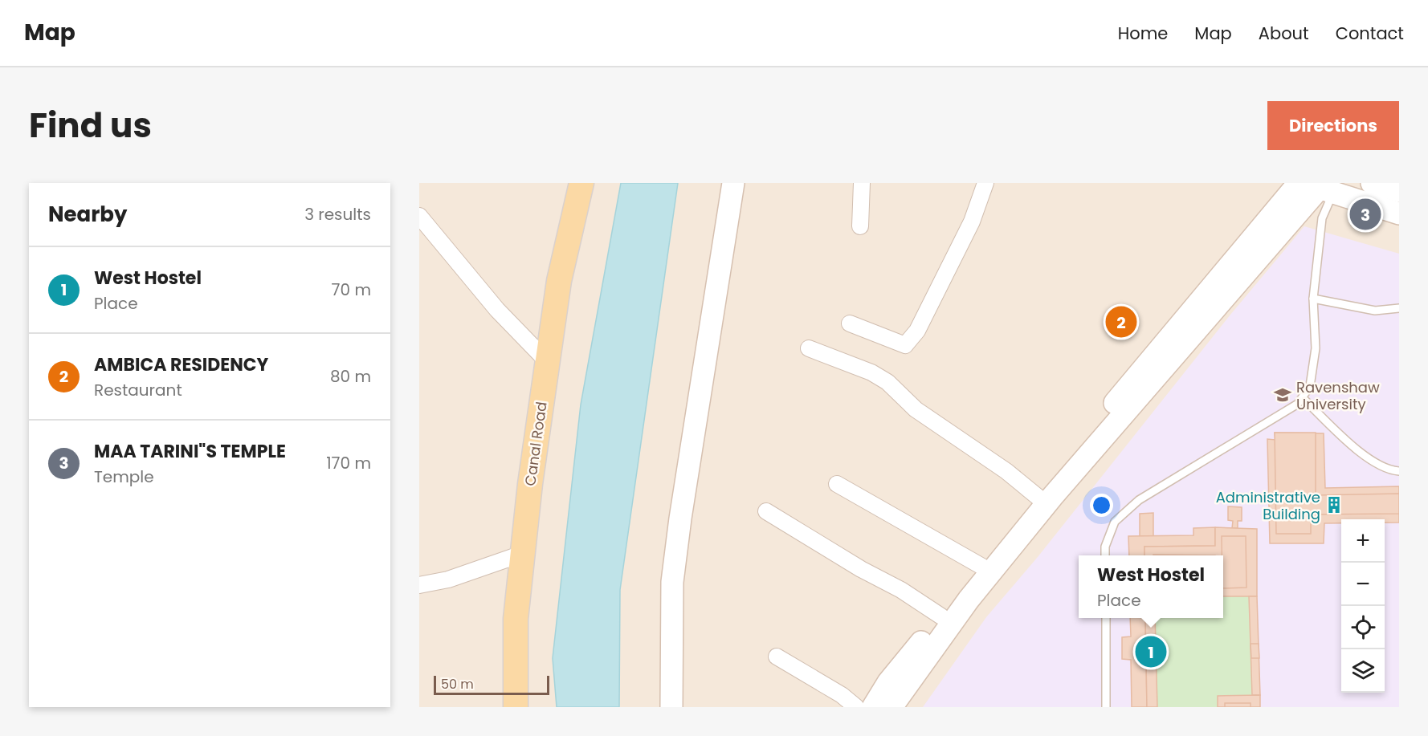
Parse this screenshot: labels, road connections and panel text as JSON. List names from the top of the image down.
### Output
{
  "streets": {
    "main road": ["Canal Road"]
  },
  "places": {
    "school or university": ["Ravenshaw University"],
    "building": ["Administrative Building"]
  },
  "scale_bar": "50 m",
  "page": {
    "header": "Map",
    "nav": [
      "Home",
      "Map",
      "About",
      "Contact"
    ],
    "title": "Find us",
    "buttons": "Directions",
    "heading": ["Nearby", "3 results"],
    "pins": ["3", "2", "1"],
    "list": [
      {
        "mark": "1",
        "name": "West Hostel",
        "note": "Place",
        "value": "70 m"
      },
      {
        "mark": "2",
        "name": "AMBICA RESIDENCY",
        "note": "Restaurant",
        "value": "80 m"
      },
      {
        "mark": "3",
        "name": "MAA TARINI\"S TEMPLE",
        "note": "Temple",
        "value": "170 m"
      }
    ],
    "map_buttons": ["+", "−"],
    "popup": ["West Hostel", "Place"],
    "scale": "50 m"
  }
}
